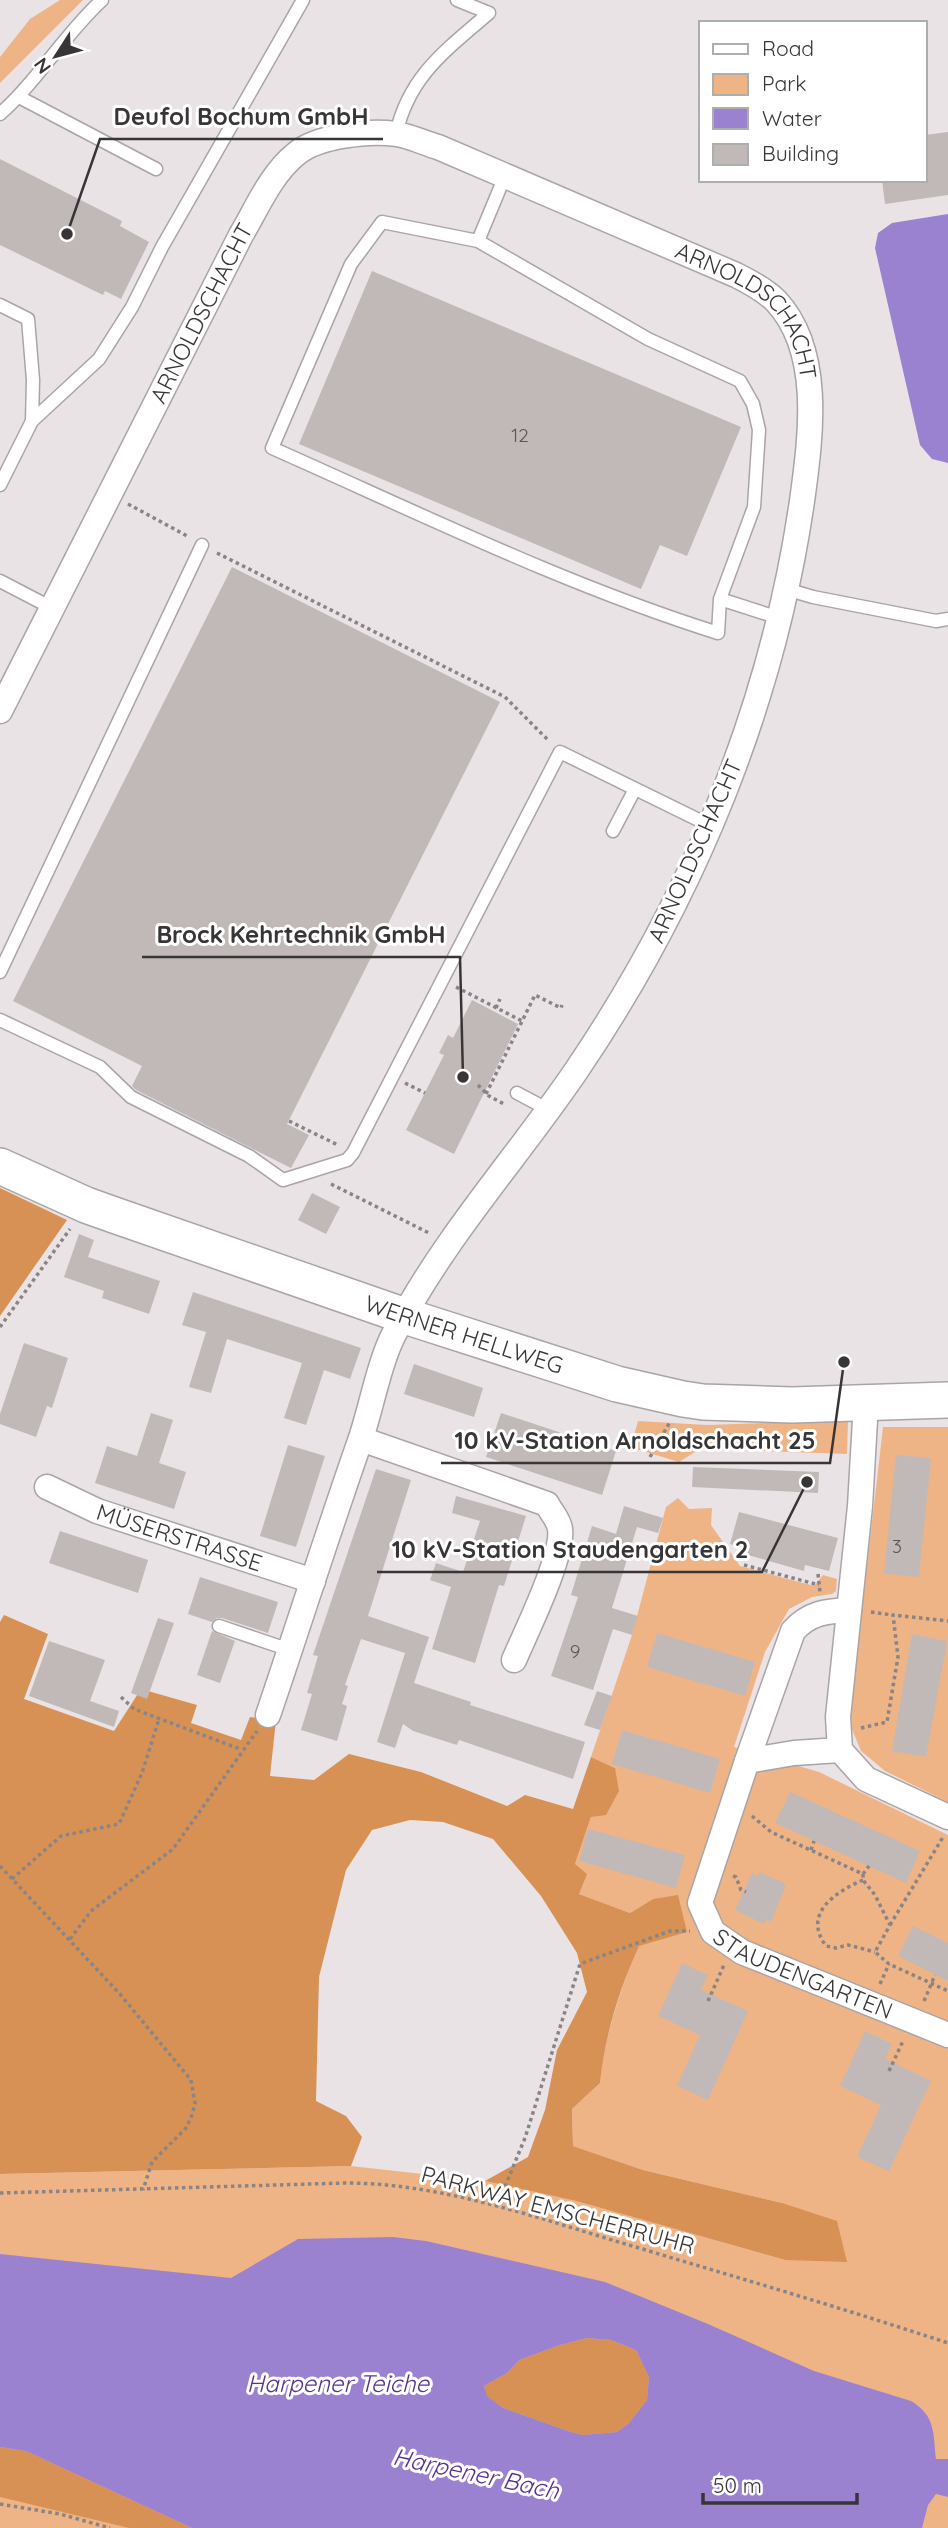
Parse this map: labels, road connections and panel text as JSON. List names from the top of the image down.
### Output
{
  "streets": {
    "main road": ["WERNER HELLWEG"],
    "street": ["ARNOLDSCHACHT", "MÜSERSTRASSE", "STAUDENGARTEN"],
    "path": ["PARKWAY EMSCHERRUHR"]
  },
  "crossings": [
    ["ARNOLDSCHACHT", "WERNER HELLWEG"]
  ],
  "water": ["Harpener Teiche", "Harpener Bach"],
  "places": [
    "Deufol Bochum GmbH",
    "Brock Kehrtechnik GmbH",
    "10 kV-Station Arnoldschacht 25",
    "10 kV-Station Staudengarten 2"
  ],
  "house_numbers": ["12", "3", "9"],
  "legend": [
    "Road",
    "Park",
    "Water",
    "Building"
  ],
  "scale_bar": "50 m",
  "north": "bottom left"
}
